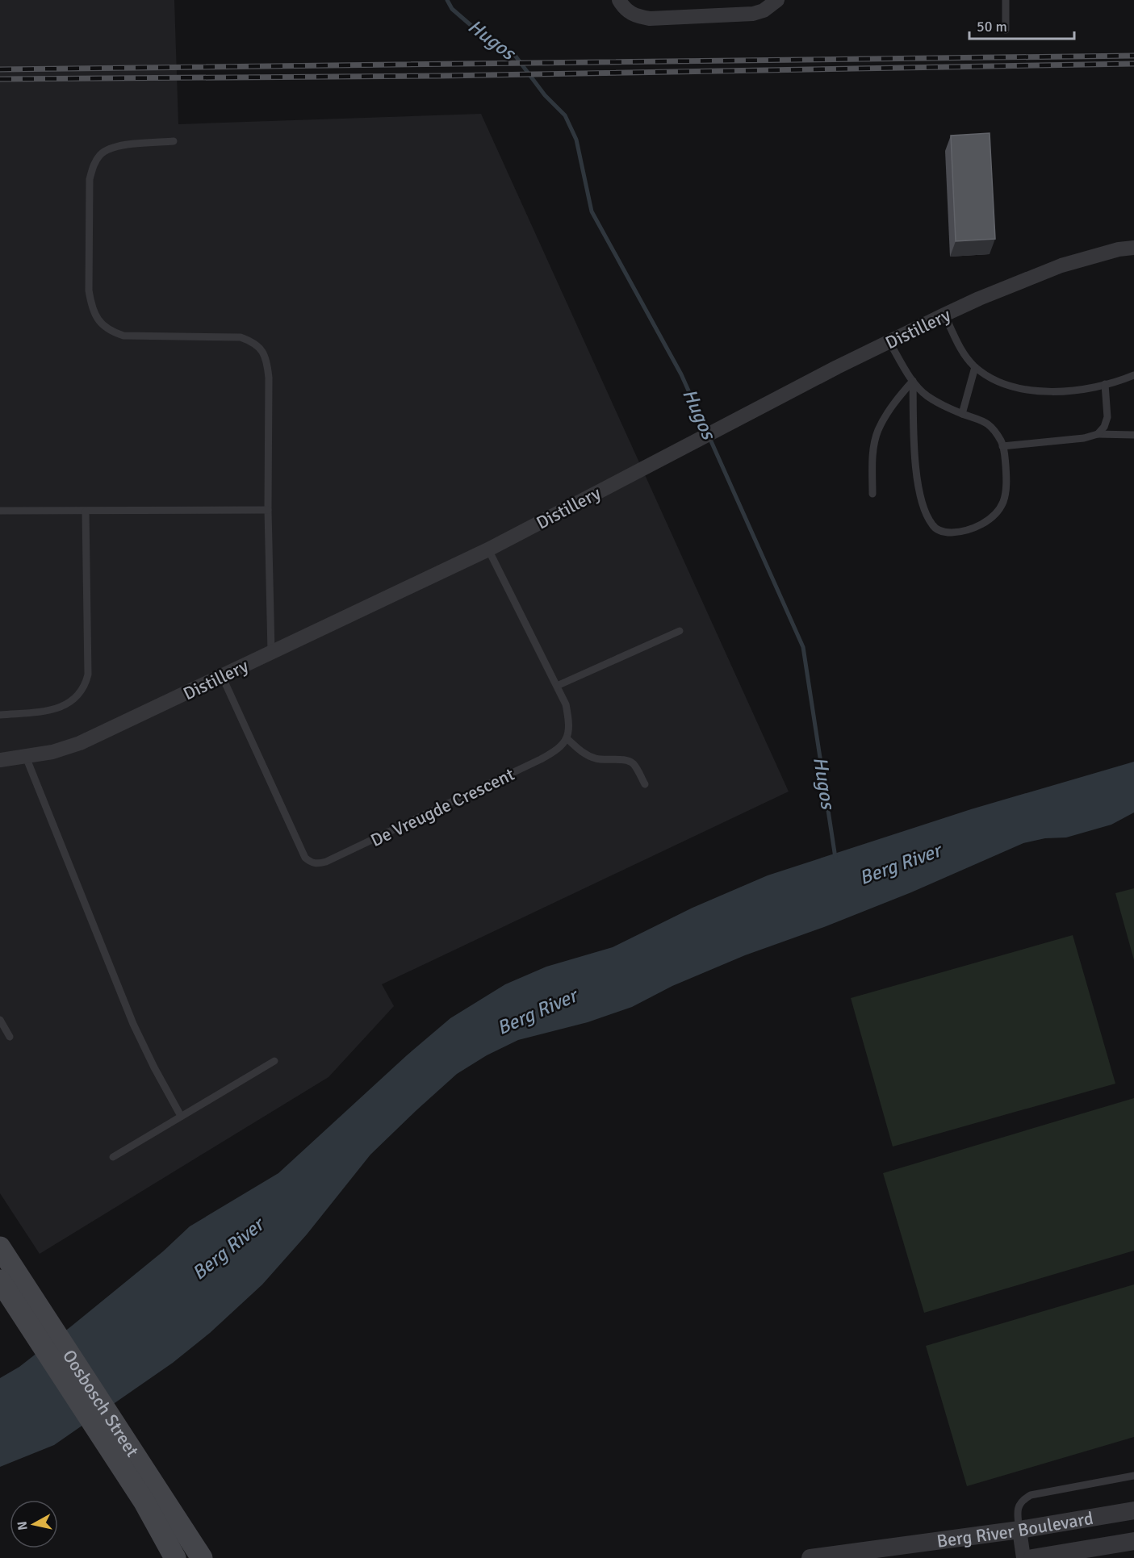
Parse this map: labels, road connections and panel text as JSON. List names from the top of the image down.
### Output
{
  "streets": {
    "main road": ["Oosbosch Street"],
    "street": ["Distillery", "Berg River Boulevard"],
    "lane": ["De Vreugde Crescent"]
  },
  "crossings": [
    ["Distillery", "De Vreugde Crescent"]
  ],
  "water": ["Hugos", "Berg River"],
  "scale_bar": "50 m",
  "north": "left"
}
